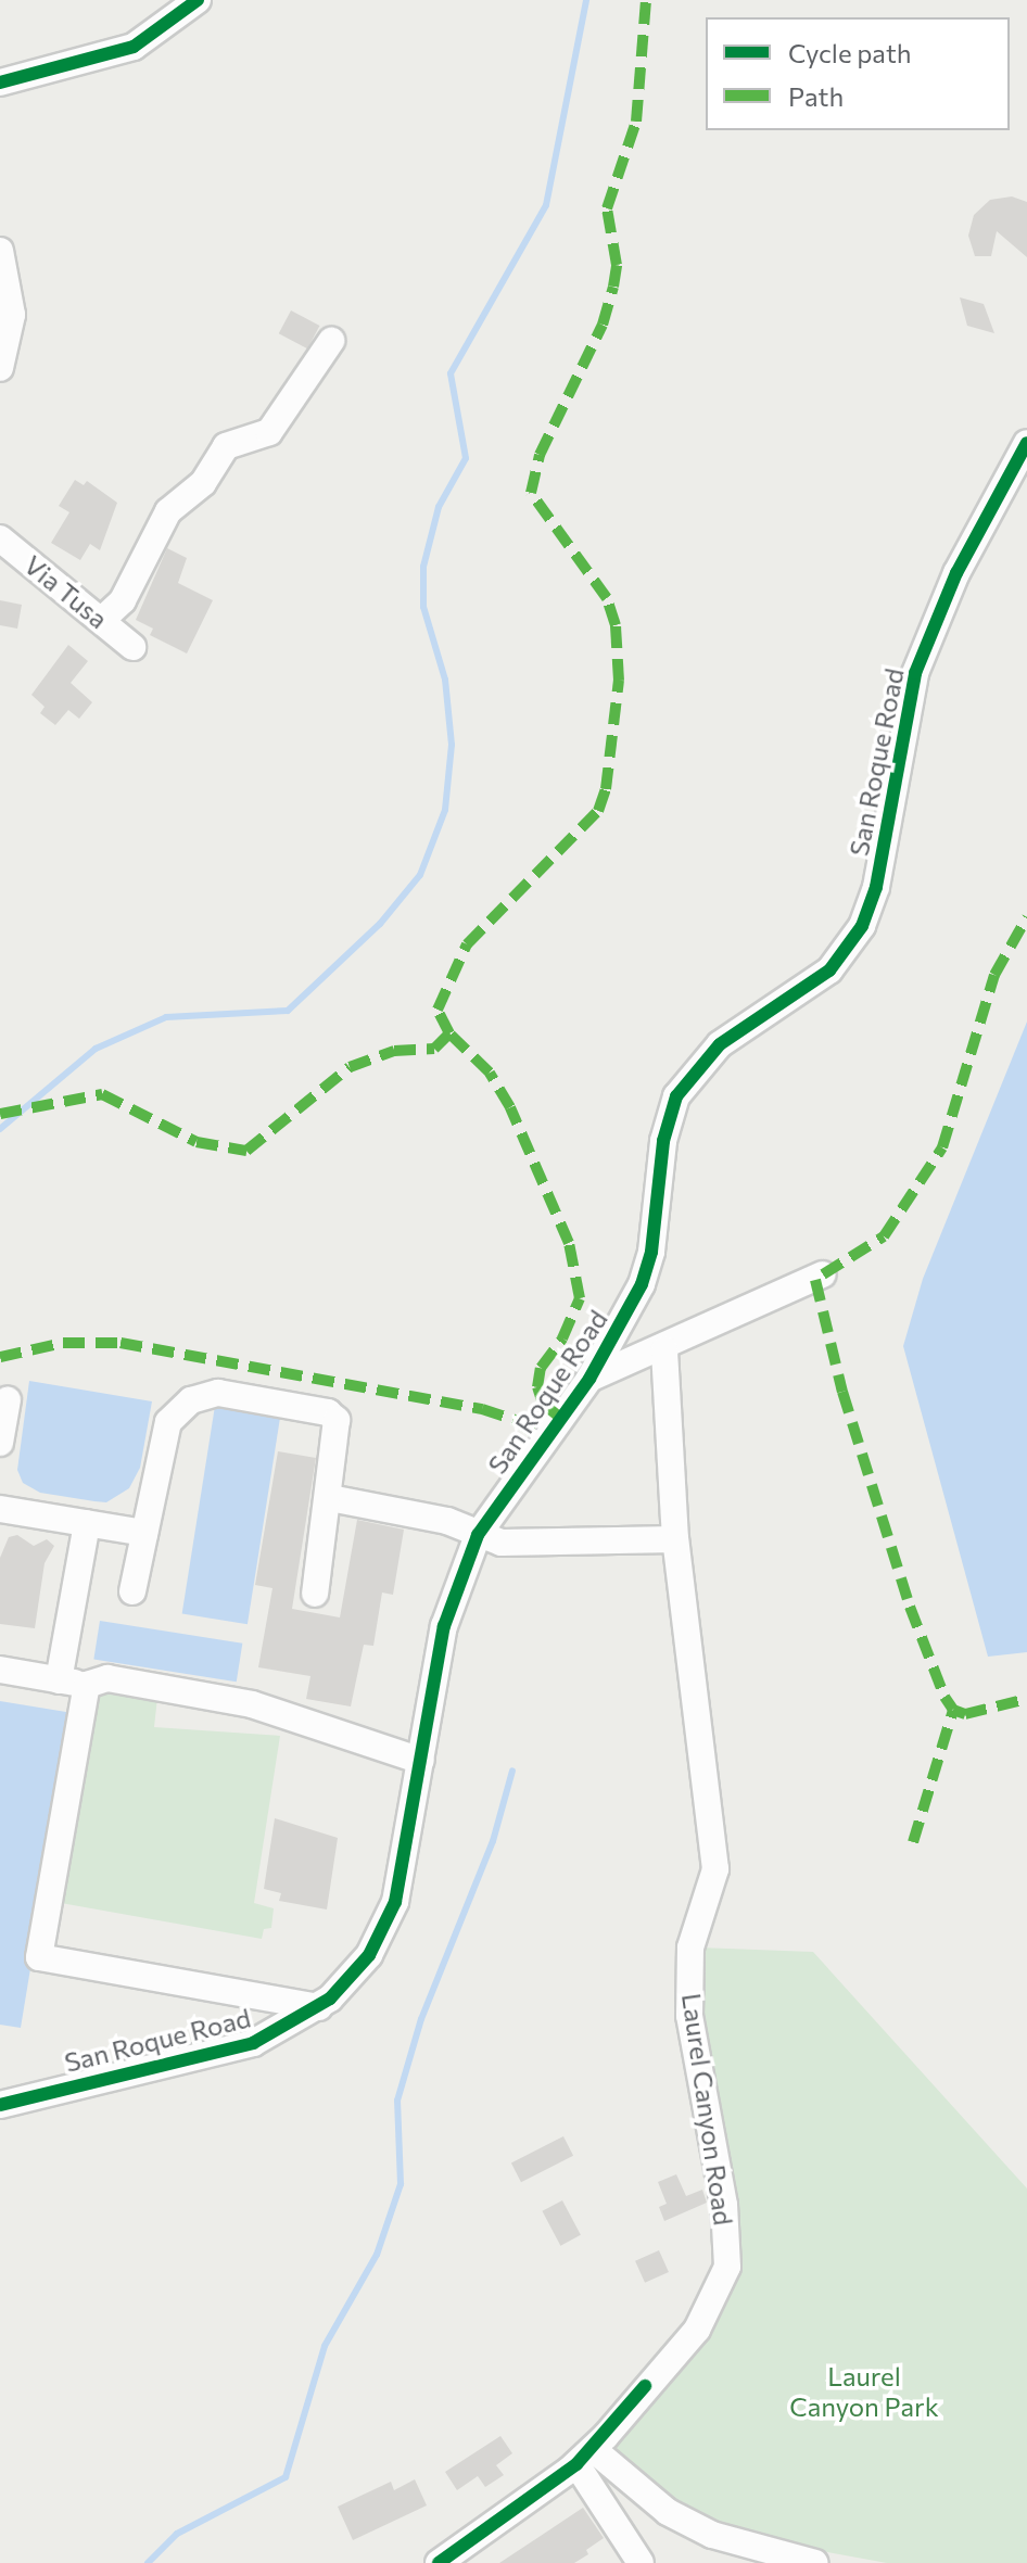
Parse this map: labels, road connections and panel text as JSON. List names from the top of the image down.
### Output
{
  "streets": {
    "street": ["Via Tusa", "San Roque Road", "Laurel Canyon Road"]
  },
  "parks": ["Laurel Canyon Park"],
  "legend": ["Cycle path", "Path"]
}
